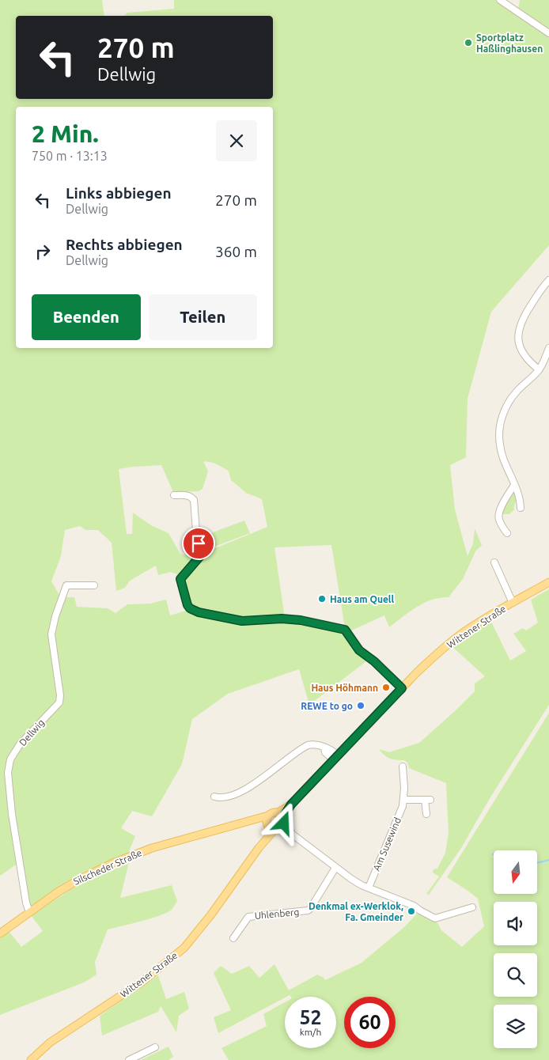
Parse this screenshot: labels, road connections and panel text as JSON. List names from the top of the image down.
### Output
{
  "streets": {
    "main road": ["Wittener Straße", "Silscheder Straße"],
    "street": ["Dellwig", "Am Susewind", "Uhlenberg"]
  },
  "crossings": [
    ["Wittener Straße", "Silscheder Straße"],
    ["Dellwig", "Silscheder Straße"]
  ],
  "places": [
    "Sportplatz Haßlinghausen",
    "Haus am Quell",
    "Haus Höhmann",
    "REWE to go",
    "Denkmal ex-Werklok, Fa. Gmeinder"
  ],
  "north": "bottom",
  "page": {
    "turn": ["270 m", "Dellwig"],
    "heading": ["2 Min.", "750 m · 13:13"],
    "list": [
      {
        "name": "Links abbiegen",
        "note": "Dellwig",
        "value": "270 m"
      },
      {
        "name": "Rechts abbiegen",
        "note": "Dellwig",
        "value": "360 m"
      }
    ],
    "buttons": ["Beenden", "Teilen"],
    "speed": "52 km/h",
    "limit": "60"
  }
}
